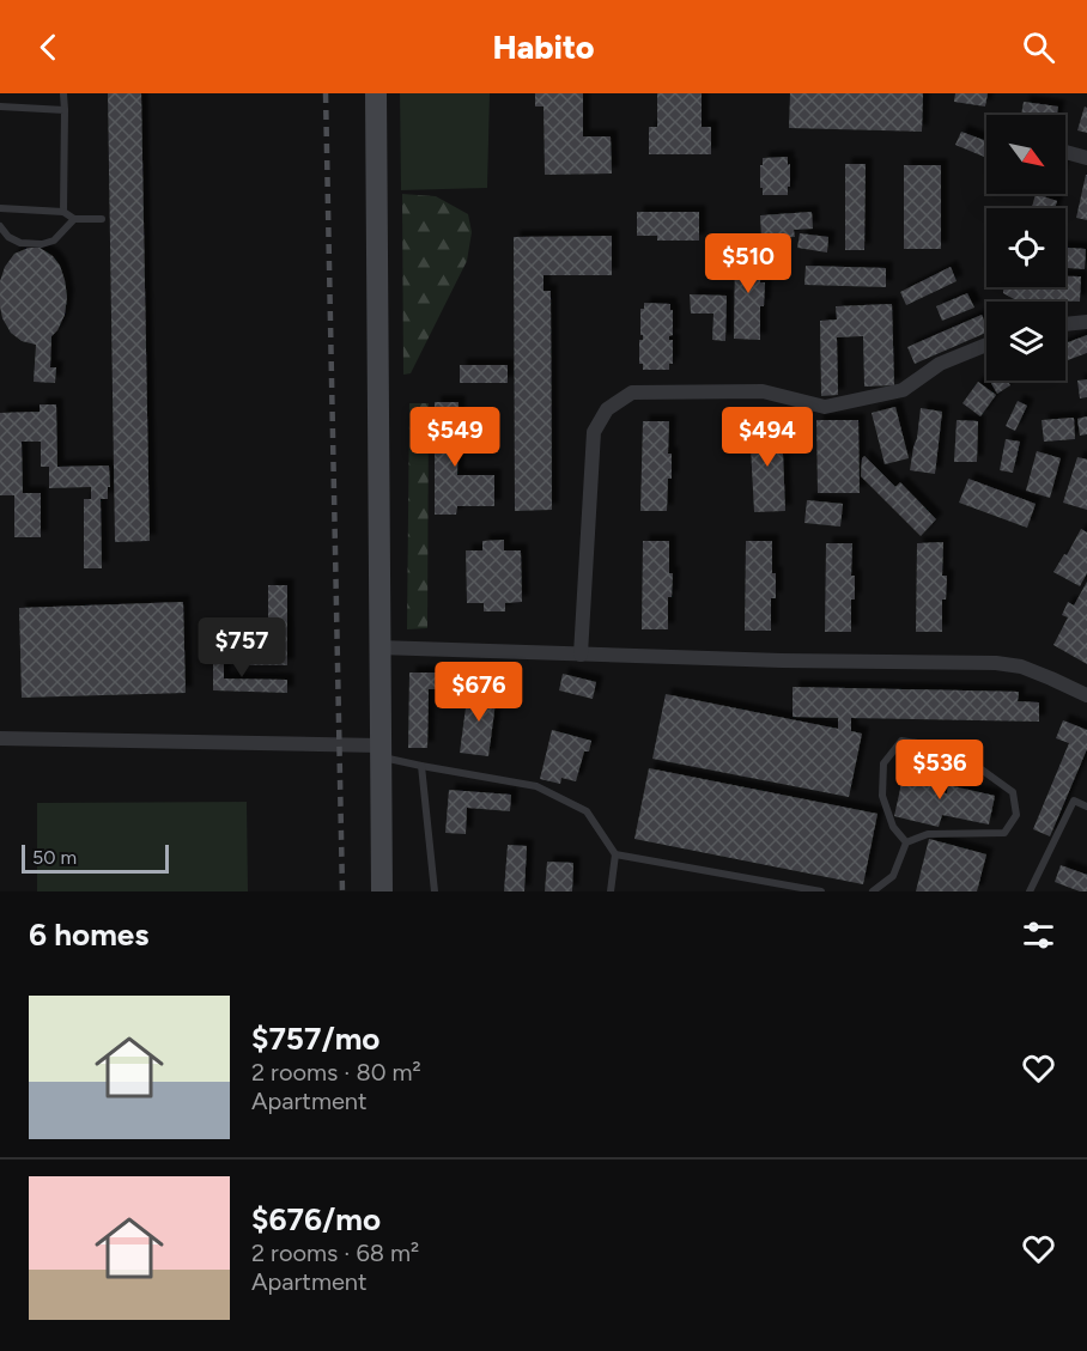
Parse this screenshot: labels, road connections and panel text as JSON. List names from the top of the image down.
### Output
{
  "scale_bar": "50 m",
  "north": "bottom right",
  "page": {
    "header": "Habito",
    "price": [
      "$510",
      "$549",
      "$494",
      "$757",
      "$676",
      "$536"
    ],
    "scale": "50 m",
    "heading": "6 homes",
    "list": [
      {
        "name": "$757/mo",
        "note": "2 rooms · 80 m² · Apartment"
      },
      {
        "name": "$676/mo",
        "note": "2 rooms · 68 m² · Apartment"
      }
    ]
  }
}
